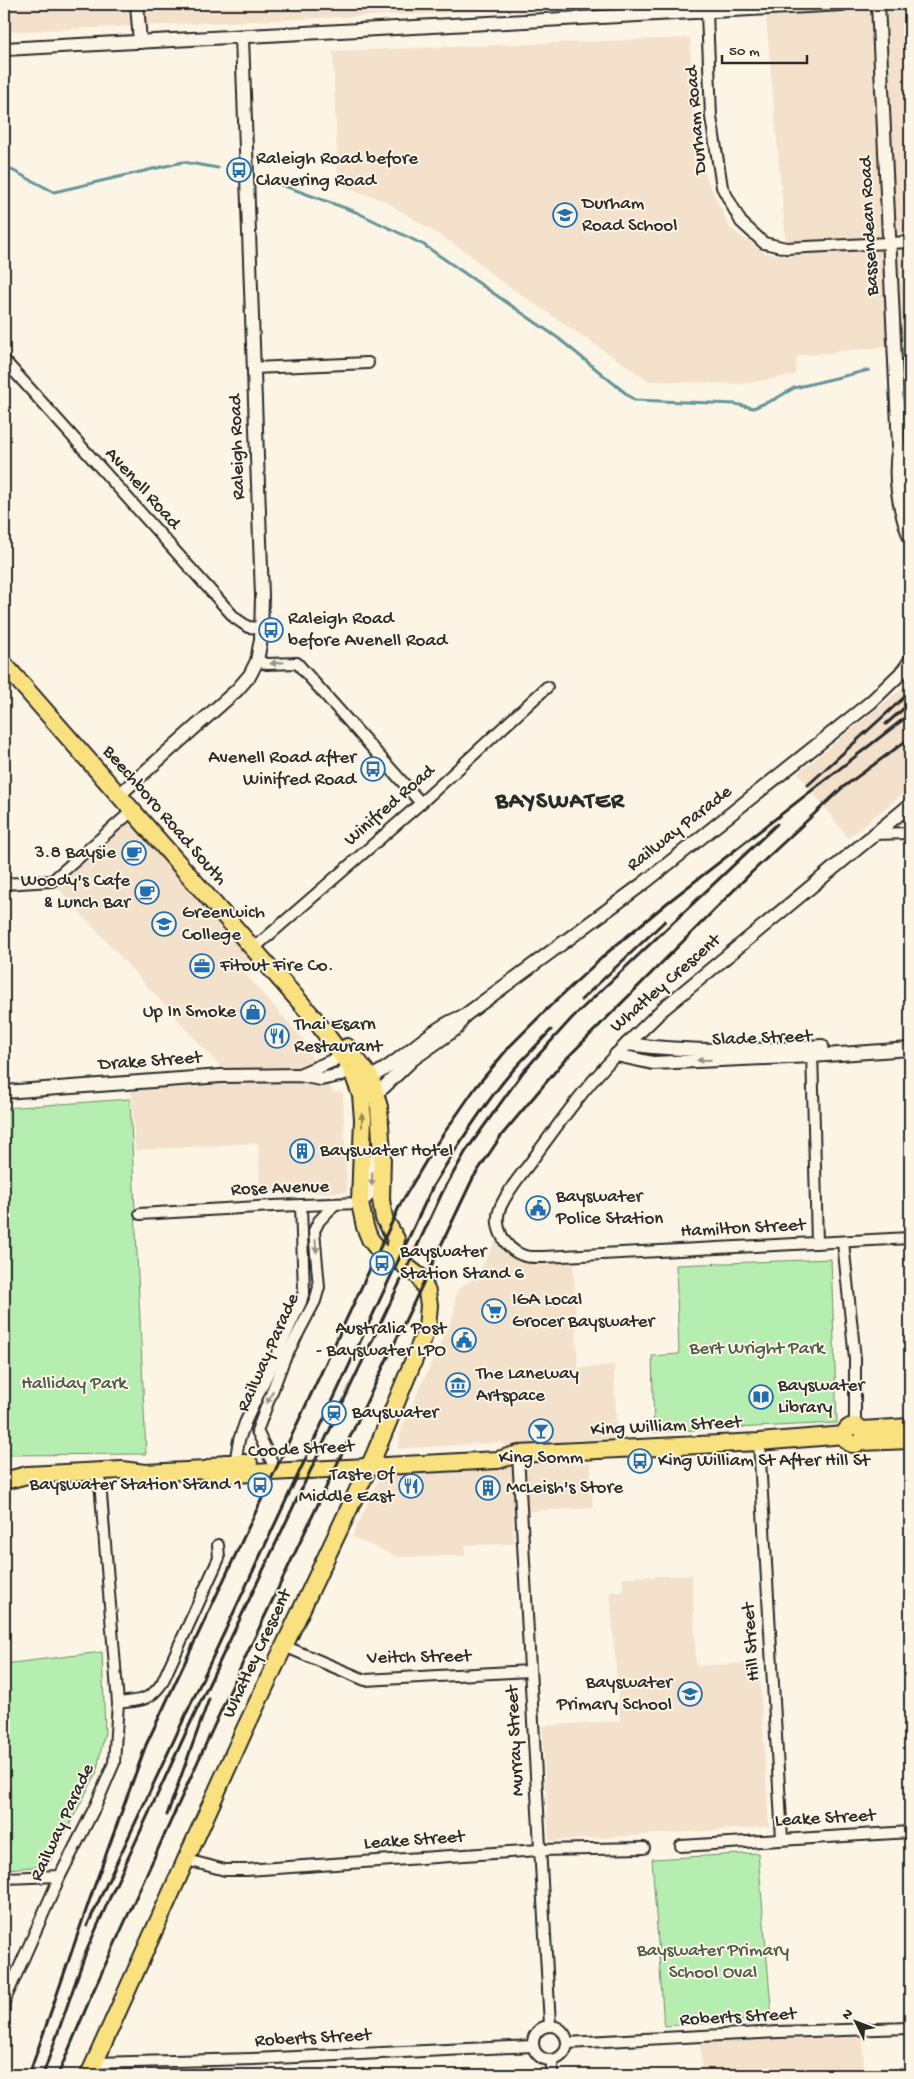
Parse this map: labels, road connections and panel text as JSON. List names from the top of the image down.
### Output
{
  "streets": {
    "main road": [
      "Beechboro Road South",
      "Whatley Crescent",
      "King William Street",
      "Coode Street"
    ],
    "street": [
      "Durham Road",
      "Bassendean Road",
      "Raleigh Road",
      "Avenell Road",
      "Winifred Road",
      "Railway Parade",
      "Slade Street",
      "Drake Street",
      "Rose Avenue",
      "Hamilton Street",
      "Hill Street",
      "Veitch Street",
      "Murray Street",
      "Leake Street",
      "Roberts Street"
    ]
  },
  "crossings": [
    ["Durham Road", "Bassendean Road"],
    ["Raleigh Road", "Avenell Road"],
    ["Raleigh Road", "Beechboro Road South"],
    ["Winifred Road", "Beechboro Road South"],
    ["Beechboro Road South", "Railway Parade"],
    ["Beechboro Road South", "Drake Street"],
    ["Railway Parade", "Drake Street"],
    ["Railway Parade", "Rose Avenue"],
    ["Railway Parade", "Coode Street"],
    ["Whatley Crescent", "Slade Street"],
    ["Whatley Crescent", "Rose Avenue"],
    ["Whatley Crescent", "Hamilton Street"],
    ["Whatley Crescent", "King William Street"],
    ["Whatley Crescent", "Coode Street"],
    ["Whatley Crescent", "Veitch Street"],
    ["Whatley Crescent", "Leake Street"],
    ["Whatley Crescent", "Roberts Street"],
    ["King William Street", "Coode Street"],
    ["King William Street", "Hill Street"],
    ["King William Street", "Murray Street"],
    ["Hill Street", "Leake Street"],
    ["Veitch Street", "Murray Street"],
    ["Murray Street", "Leake Street"],
    ["Murray Street", "Roberts Street"]
  ],
  "districts": ["BAYSWATER"],
  "parks": ["Bert Wright Park", "Halliday Park", "Bayswater Primary School Oval"],
  "places": {
    "bus stop": [
      "Raleigh Road before Clavering Road",
      "Raleigh Road before Avenell Road",
      "Avenell Road after Winifred Road",
      "Bayswater Station Stand 6",
      "King William St After Hill St",
      "Bayswater Station Stand 1"
    ],
    "school or university": ["Durham Road School", "Greenwich College", "Bayswater Primary School"],
    "cafe": ["3.8 Baysie", "Woody's Cafe & Lunch Bar"],
    "office": ["Fitout Fire Co."],
    "shop": ["Up In Smoke"],
    "restaurant": ["Thai Esarn Restaurant", "Taste Of Middle East"],
    "building": ["Bayswater Hotel", "McLeish's Store"],
    "public building": ["Bayswater Police Station", "Australia Post - Bayswater LPO"],
    "supermarket": ["IGA Local Grocer Bayswater"],
    "museum": ["The Laneway Artspace"],
    "library": ["Bayswater Library"],
    "station": ["Bayswater"],
    "bar": ["King Somm"]
  },
  "scale_bar": "50 m",
  "north": "top left"
}
